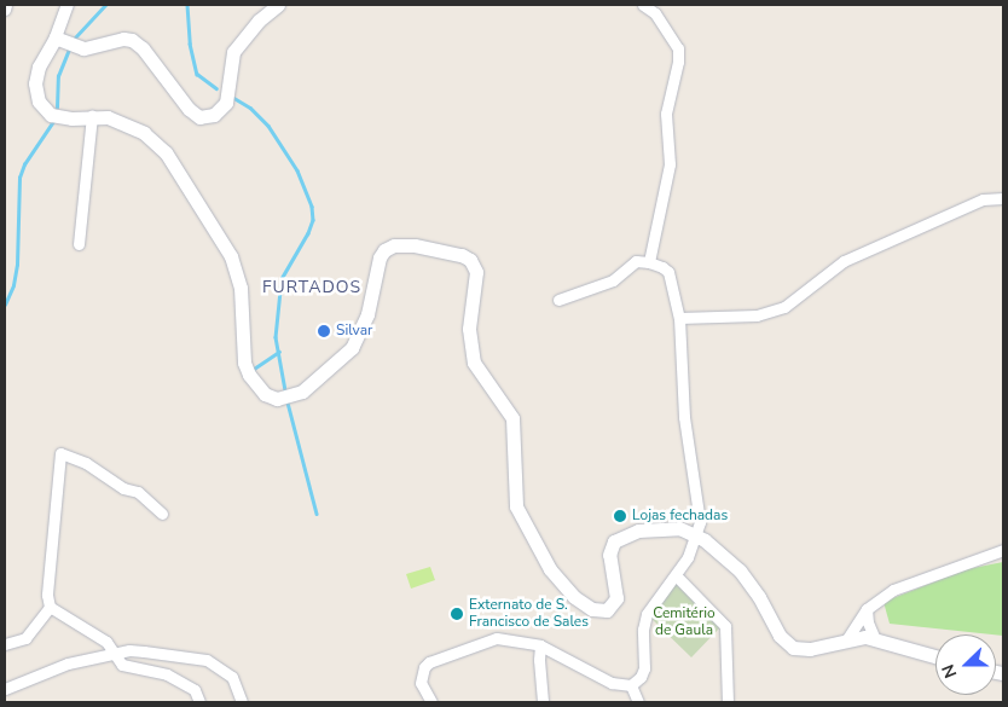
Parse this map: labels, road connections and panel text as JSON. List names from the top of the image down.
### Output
{
  "districts": ["FURTADOS"],
  "parks": ["Cemitério de Gaula"],
  "places": ["Silvar", "Lojas fechadas", "Externato de S. Francisco de Sales"],
  "north": "left"
}
